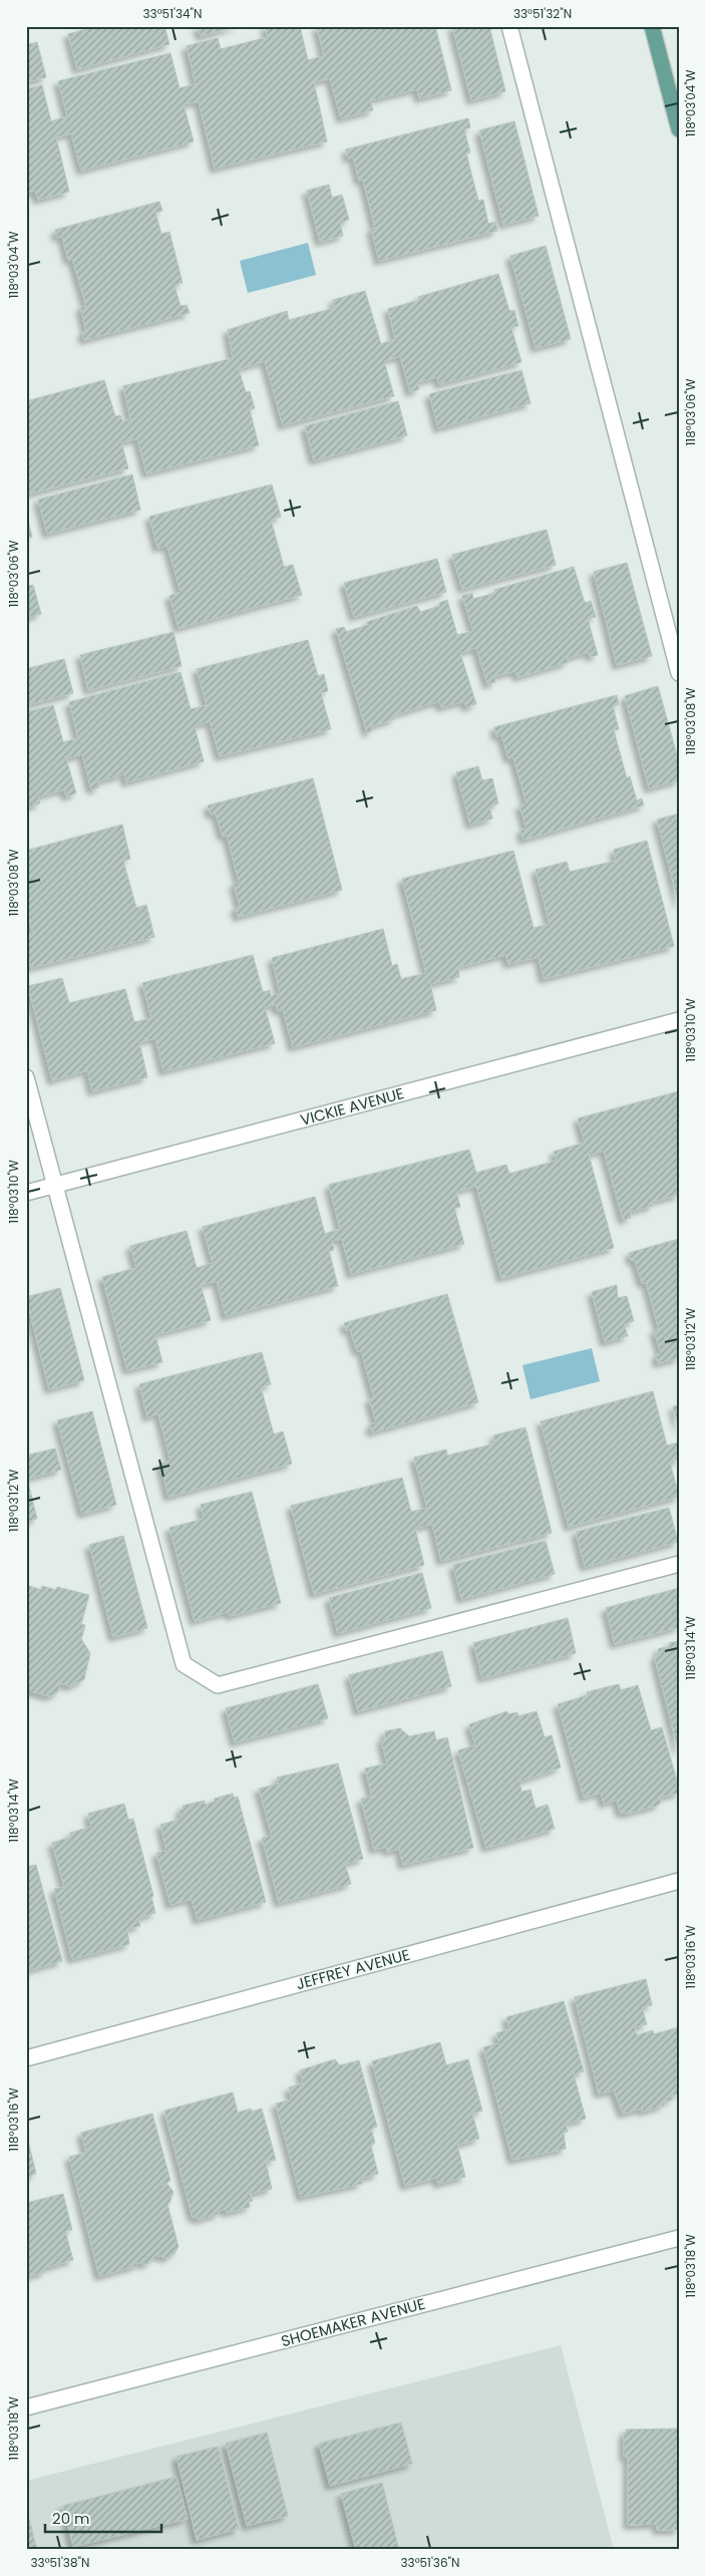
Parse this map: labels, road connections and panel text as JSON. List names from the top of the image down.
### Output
{
  "streets": {
    "street": ["VICKIE AVENUE", "JEFFREY AVENUE", "SHOEMAKER AVENUE"]
  },
  "scale_bar": "20 m",
  "coordinates": [
    "33°51'34\"N",
    "33°51'32\"N",
    "118°03'04\"W",
    "118°03'06\"W",
    "118°03'08\"W",
    "118°03'10\"W",
    "118°03'12\"W",
    "118°03'14\"W",
    "118°03'16\"W",
    "118°03'18\"W",
    "33°51'38\"N",
    "33°51'36\"N"
  ]
}
